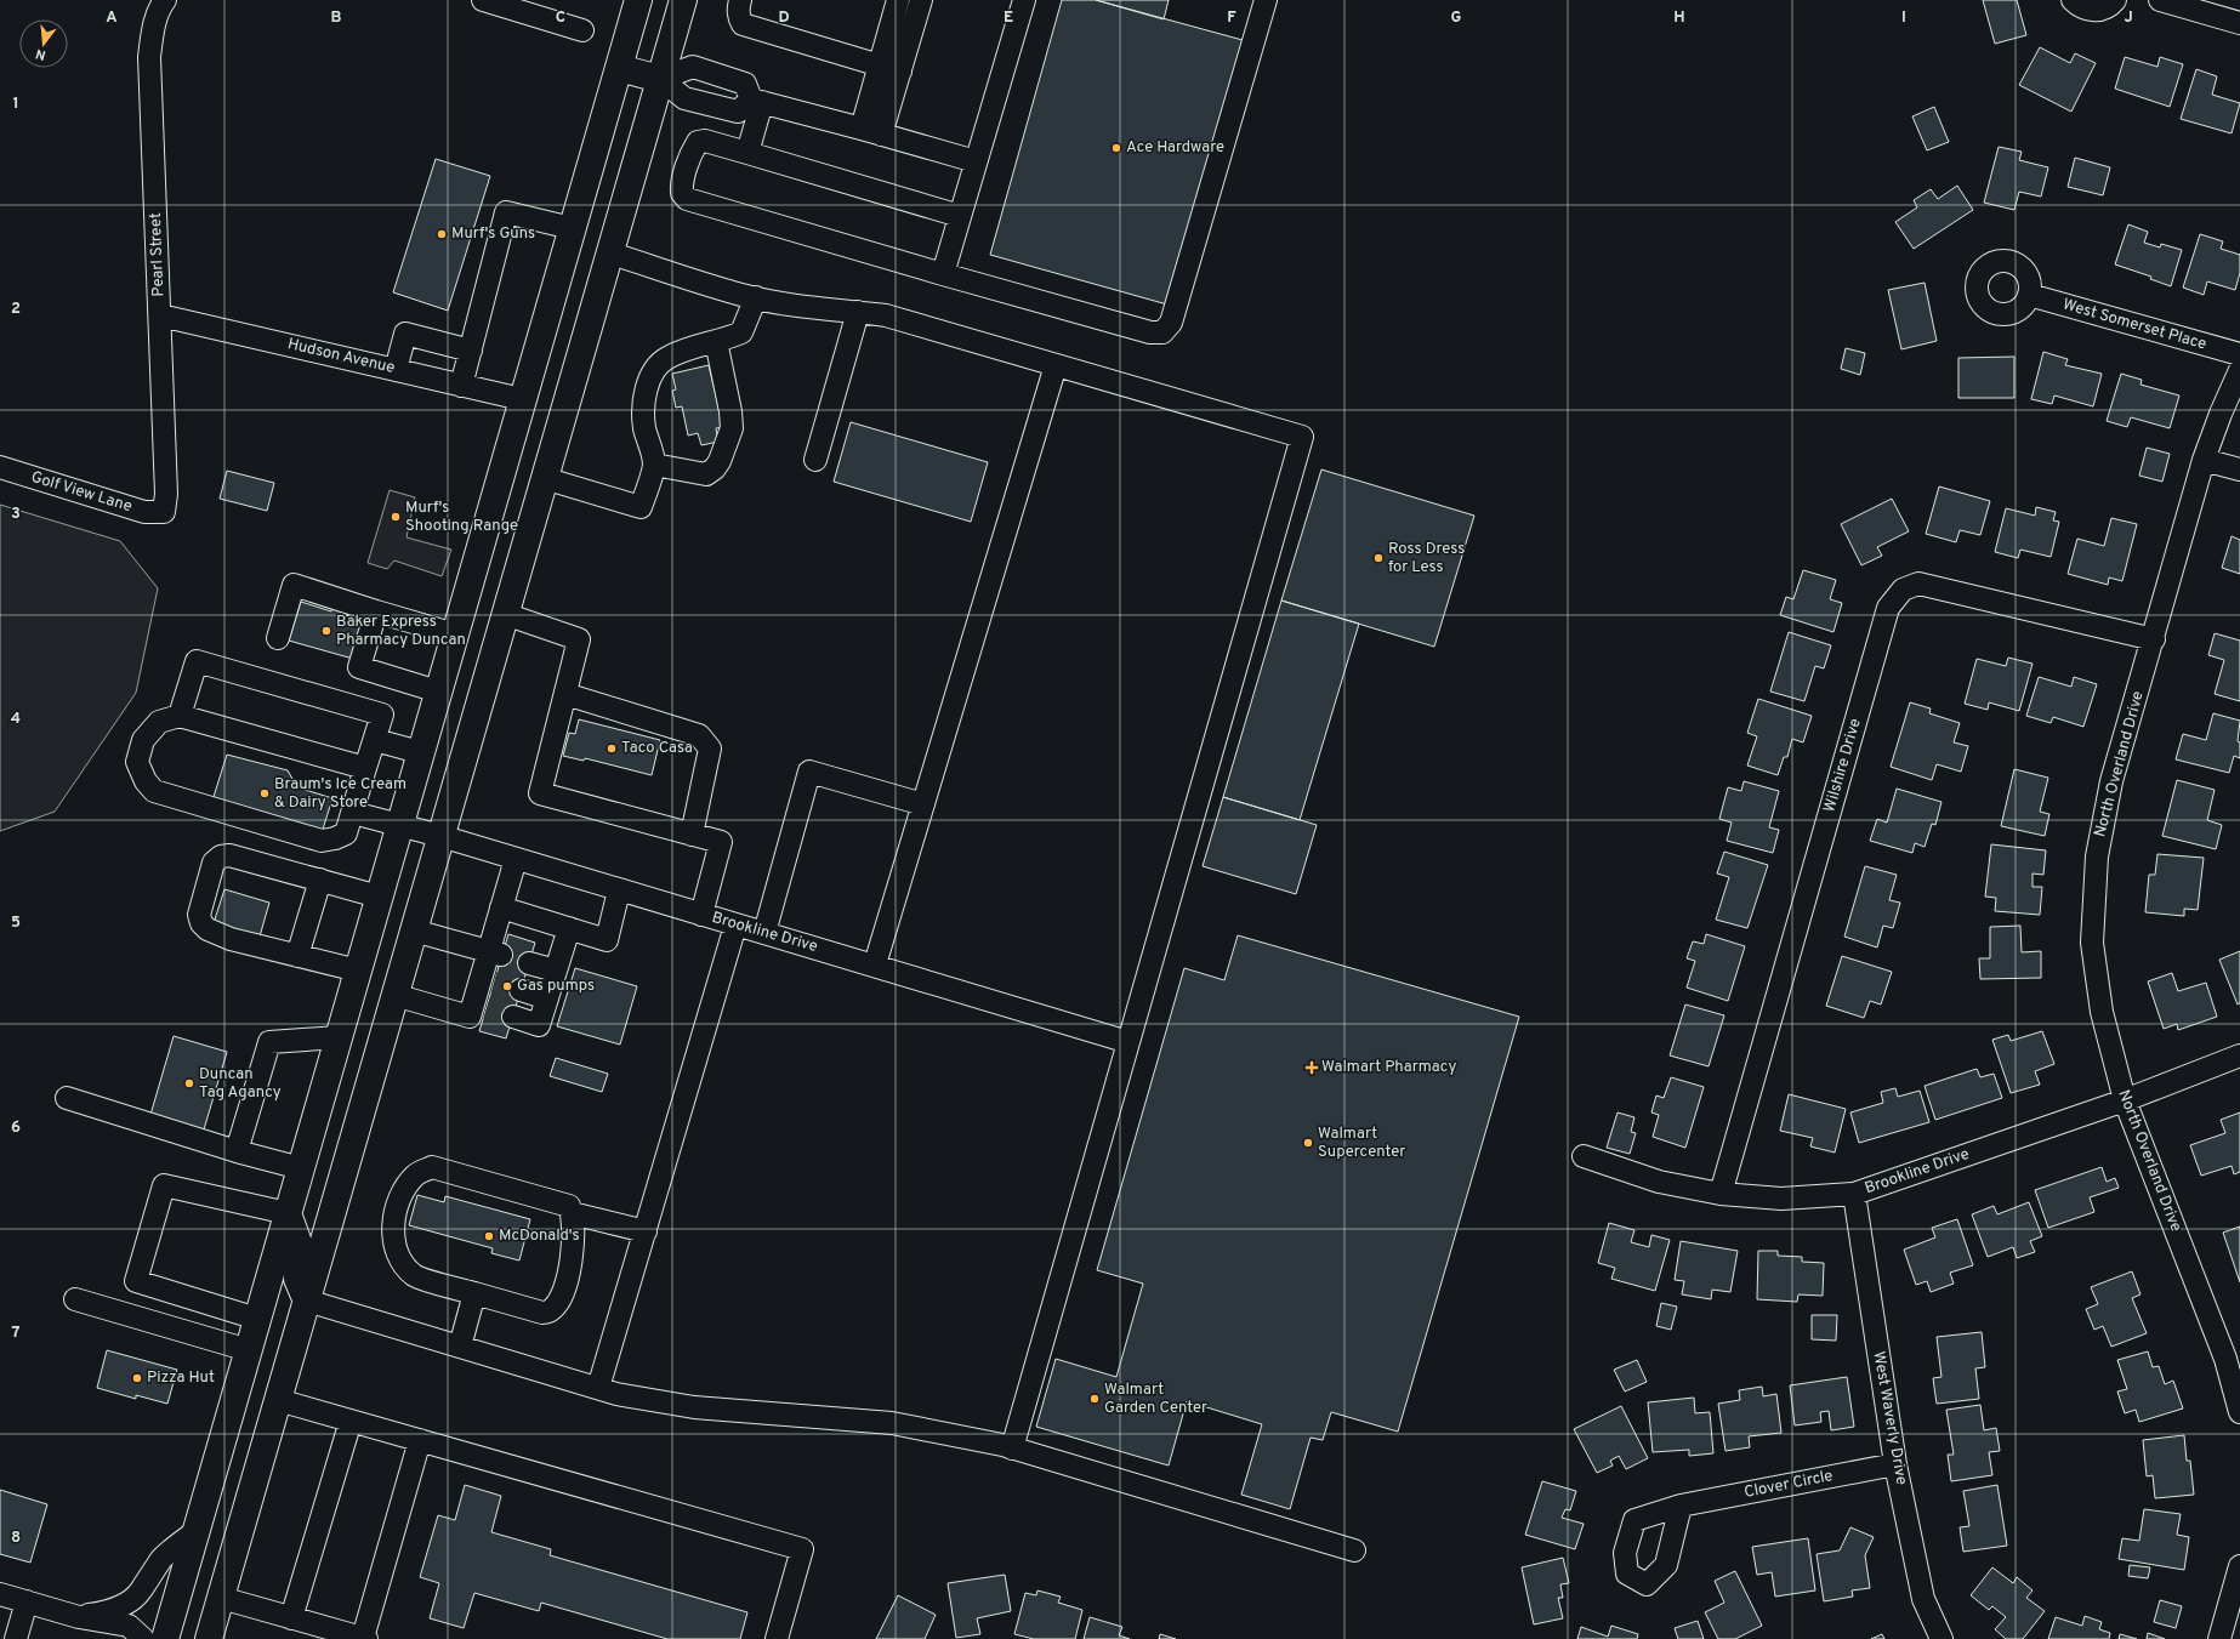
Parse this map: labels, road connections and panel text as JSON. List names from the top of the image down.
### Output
{
  "streets": {
    "street": [
      "Pearl Street",
      "West Somerset Place",
      "Hudson Avenue",
      "Golf View Lane",
      "North Overland Drive",
      "Wilshire Drive",
      "Brookline Drive",
      "West Waverly Drive",
      "Clover Circle"
    ]
  },
  "crossings": [
    ["Pearl Street", "Hudson Avenue"],
    ["Pearl Street", "Golf View Lane"],
    ["North Overland Drive", "Wilshire Drive"],
    ["North Overland Drive", "Brookline Drive"],
    ["Wilshire Drive", "Brookline Drive"],
    ["Brookline Drive", "West Waverly Drive"],
    ["West Waverly Drive", "Clover Circle"]
  ],
  "places": {
    "other": [
      "Ace Hardware",
      "Murf's Guns",
      "Murf's Shooting Range",
      "Ross Dress for Less",
      "Baker Express Pharmacy Duncan",
      "Taco Casa",
      "Braum's Ice Cream & Dairy Store",
      "Gas pumps",
      "Duncan Tag Agancy",
      "Walmart Supercenter",
      "McDonald's",
      "Pizza Hut",
      "Walmart Garden Center"
    ],
    "health": ["Walmart Pharmacy"]
  },
  "north": "bottom",
  "grid": {
    "columns": [
      "A",
      "B",
      "C",
      "D",
      "E",
      "F",
      "G",
      "H",
      "I",
      "J"
    ],
    "rows": [
      "1",
      "2",
      "3",
      "4",
      "5",
      "6",
      "7",
      "8"
    ]
  }
}
